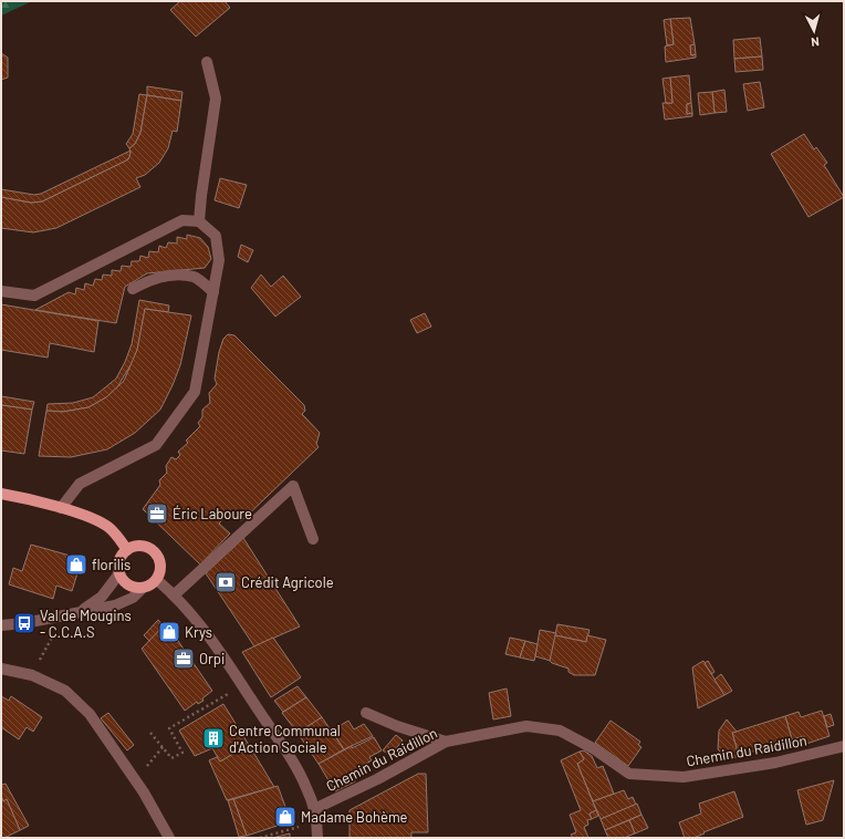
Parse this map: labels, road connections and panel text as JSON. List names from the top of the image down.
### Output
{
  "streets": {
    "street": ["Chemin du Raidillon"]
  },
  "places": {
    "office": ["Éric Laboure", "Orpi"],
    "shop": ["florilis", "Krys", "Madame Bohème"],
    "bank": ["Crédit Agricole"],
    "bus stop": ["Val de Mougins - C.C.A.S"],
    "building": ["Centre Communal d'Action Sociale"]
  },
  "north": "bottom"
}
